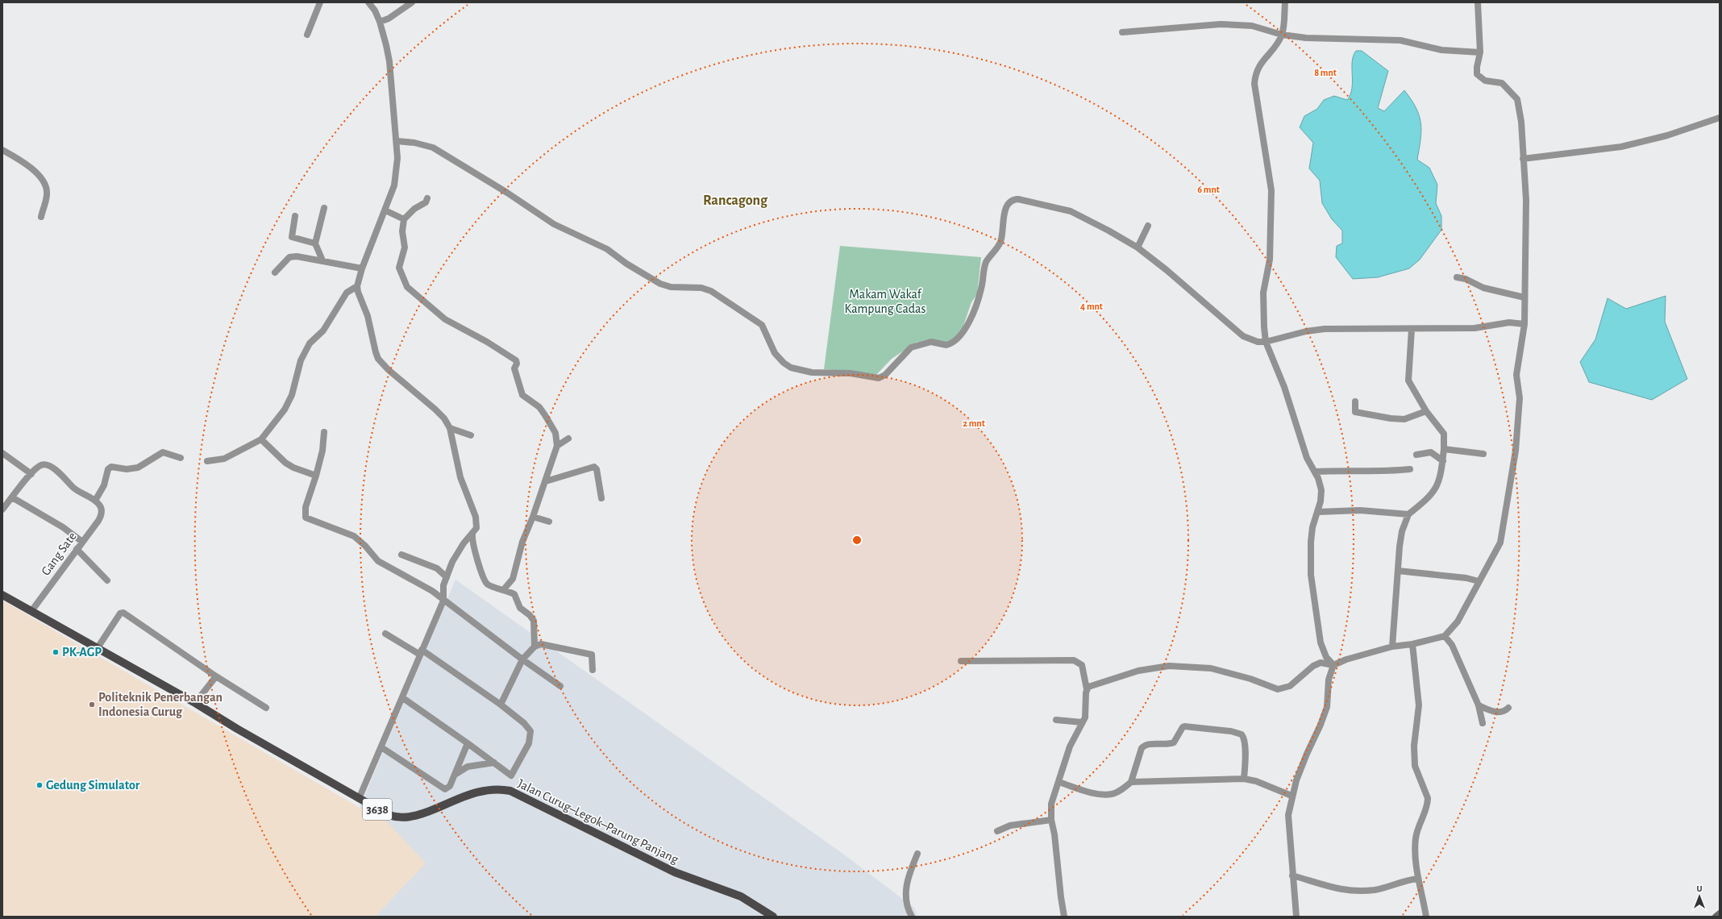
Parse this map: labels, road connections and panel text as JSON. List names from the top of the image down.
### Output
{
  "streets": {
    "main road": ["3638", "Jalan Curug–Legok–Parung Panjang"],
    "street": ["Gang Sate"]
  },
  "crossings": [
    ["Gang Sate", "Jalan Curug–Legok–Parung Panjang"]
  ],
  "districts": ["Rancagong"],
  "parks": ["Makam Wakaf Kampung Cadas"],
  "places": ["PK-AGP", "Politeknik Penerbangan Indonesia Curug", "Gedung Simulator"],
  "north": "top",
  "rings": [
    "8 mnt",
    "6 mnt",
    "4 mnt",
    "2 mnt"
  ]
}
